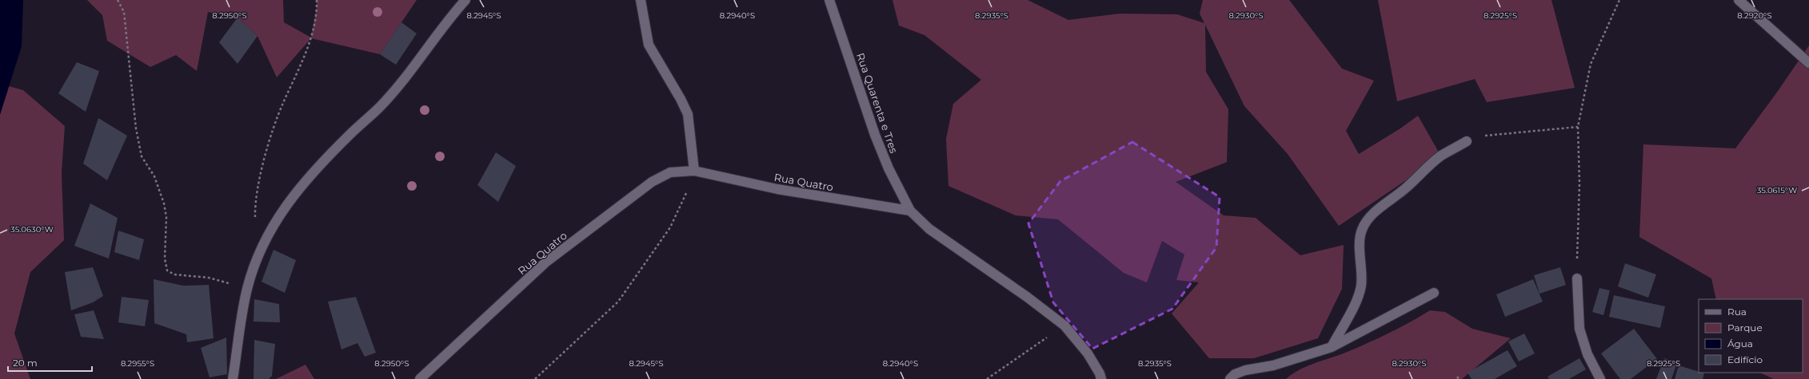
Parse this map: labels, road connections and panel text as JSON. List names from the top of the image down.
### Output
{
  "streets": {
    "street": ["Rua Quarenta e Tres", "Rua Quatro"]
  },
  "crossings": [
    ["Rua Quarenta e Tres", "Rua Quatro"]
  ],
  "legend": [
    "Rua",
    "Parque",
    "Água",
    "Edifício"
  ],
  "scale_bar": "20 m",
  "coordinates": [
    "8.2950°S",
    "8.2945°S",
    "8.2940°S",
    "8.2935°S",
    "8.2930°S",
    "8.2925°S",
    "8.2920°S",
    "35.0615°W",
    "35.0630°W",
    "8.2955°S"
  ]
}
